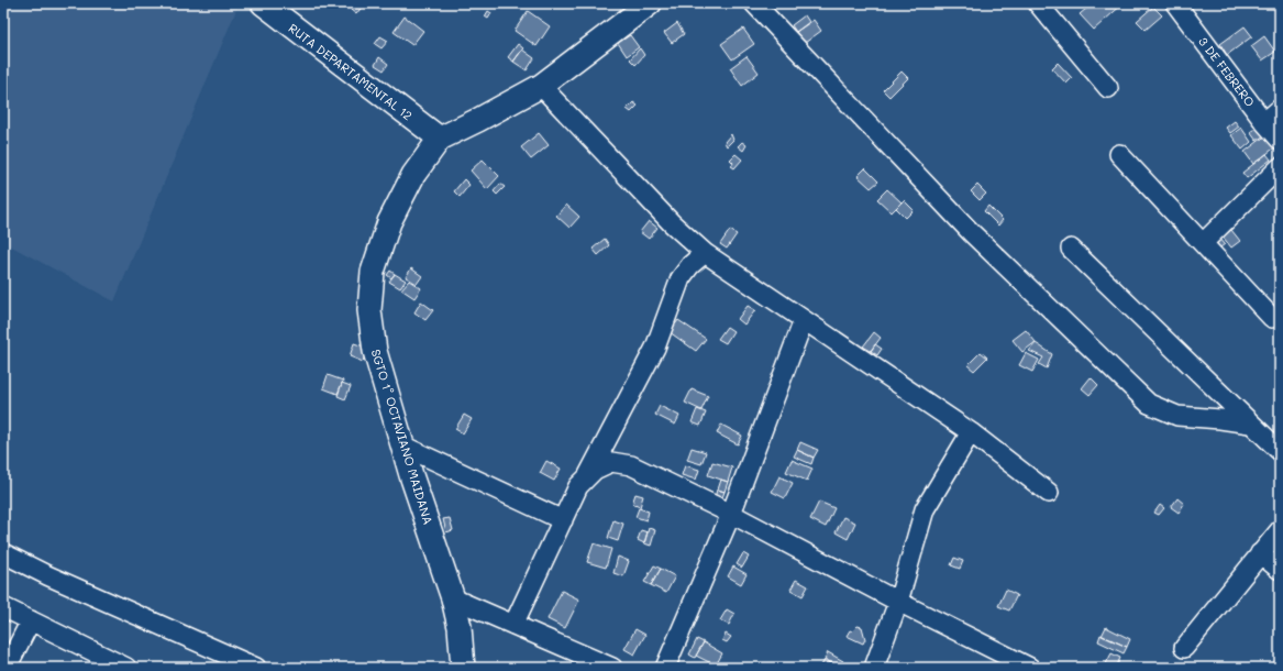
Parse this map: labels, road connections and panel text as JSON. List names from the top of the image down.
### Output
{
  "streets": {
    "main road": ["RUTA DEPARTAMENTAL 12", "SGTO 1° OCTAVIANO MAIDANA"],
    "street": ["3 DE FEBRERO"]
  },
  "crossings": [
    ["RUTA DEPARTAMENTAL 12", "SGTO 1° OCTAVIANO MAIDANA"]
  ]
}
